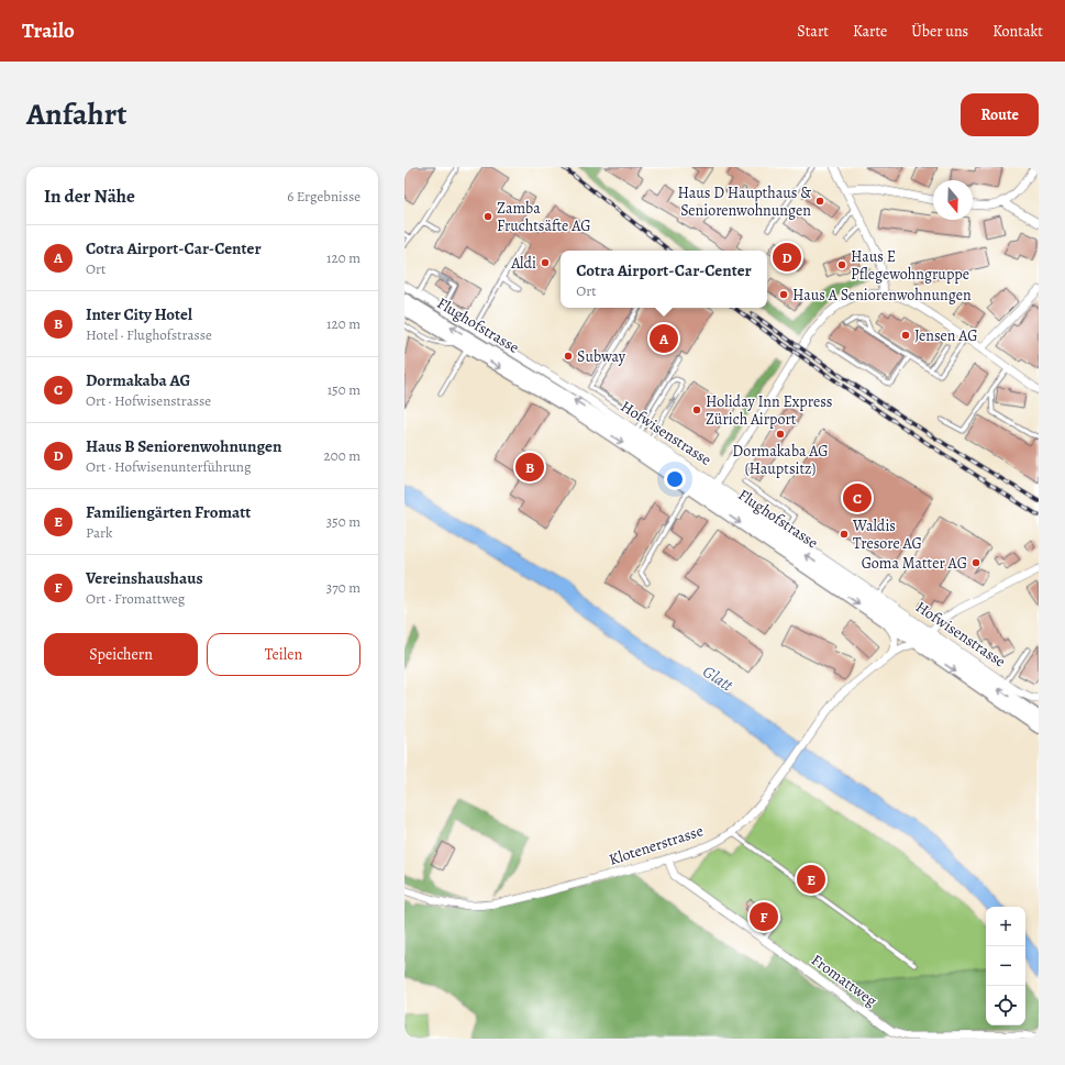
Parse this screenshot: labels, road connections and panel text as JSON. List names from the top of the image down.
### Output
{
  "streets": {
    "main road": ["Flughofstrasse"],
    "street": ["Hofwisenstrasse", "Klotenerstrasse", "Fromattweg"]
  },
  "crossings": [
    ["Flughofstrasse", "Klotenerstrasse"],
    ["Klotenerstrasse", "Fromattweg"]
  ],
  "water": ["Glatt"],
  "places": [
    "Haus D Haupthaus & Seniorenwohnungen",
    "Zamba Fruchtsäfte AG",
    "Aldi",
    "Haus E Pflegewohngruppe",
    "Haus A Seniorenwohnungen",
    "Jensen AG",
    "Subway",
    "Holiday Inn Express Zürich Airport",
    "Dormakaba AG (Hauptsitz)",
    "Waldis Tresore AG",
    "Goma Matter AG"
  ],
  "north": "bottom",
  "page": {
    "header": "Trailo",
    "nav": [
      "Start",
      "Karte",
      "Über uns",
      "Kontakt"
    ],
    "title": "Anfahrt",
    "buttons": [
      "Route",
      ["Speichern", "Teilen"]
    ],
    "heading": ["In der Nähe", "6 Ergebnisse"],
    "list": [
      {
        "mark": "A",
        "name": "Cotra Airport-Car-Center",
        "note": "Ort",
        "value": "120 m"
      },
      {
        "mark": "B",
        "name": "Inter City Hotel",
        "note": "Hotel · Flughofstrasse",
        "value": "120 m"
      },
      {
        "mark": "C",
        "name": "Dormakaba AG",
        "note": "Ort · Hofwisenstrasse",
        "value": "150 m"
      },
      {
        "mark": "D",
        "name": "Haus B Seniorenwohnungen",
        "note": "Ort · Hofwisenunterführung",
        "value": "200 m"
      },
      {
        "mark": "E",
        "name": "Familiengärten Fromatt",
        "note": "Park",
        "value": "350 m"
      },
      {
        "mark": "F",
        "name": "Vereinshaushaus",
        "note": "Ort · Fromattweg",
        "value": "370 m"
      }
    ],
    "pins": [
      "D",
      "A",
      "B",
      "C",
      "E",
      "F"
    ],
    "popup": ["Cotra Airport-Car-Center", "Ort"],
    "map_buttons": ["+", "−"]
  }
}
